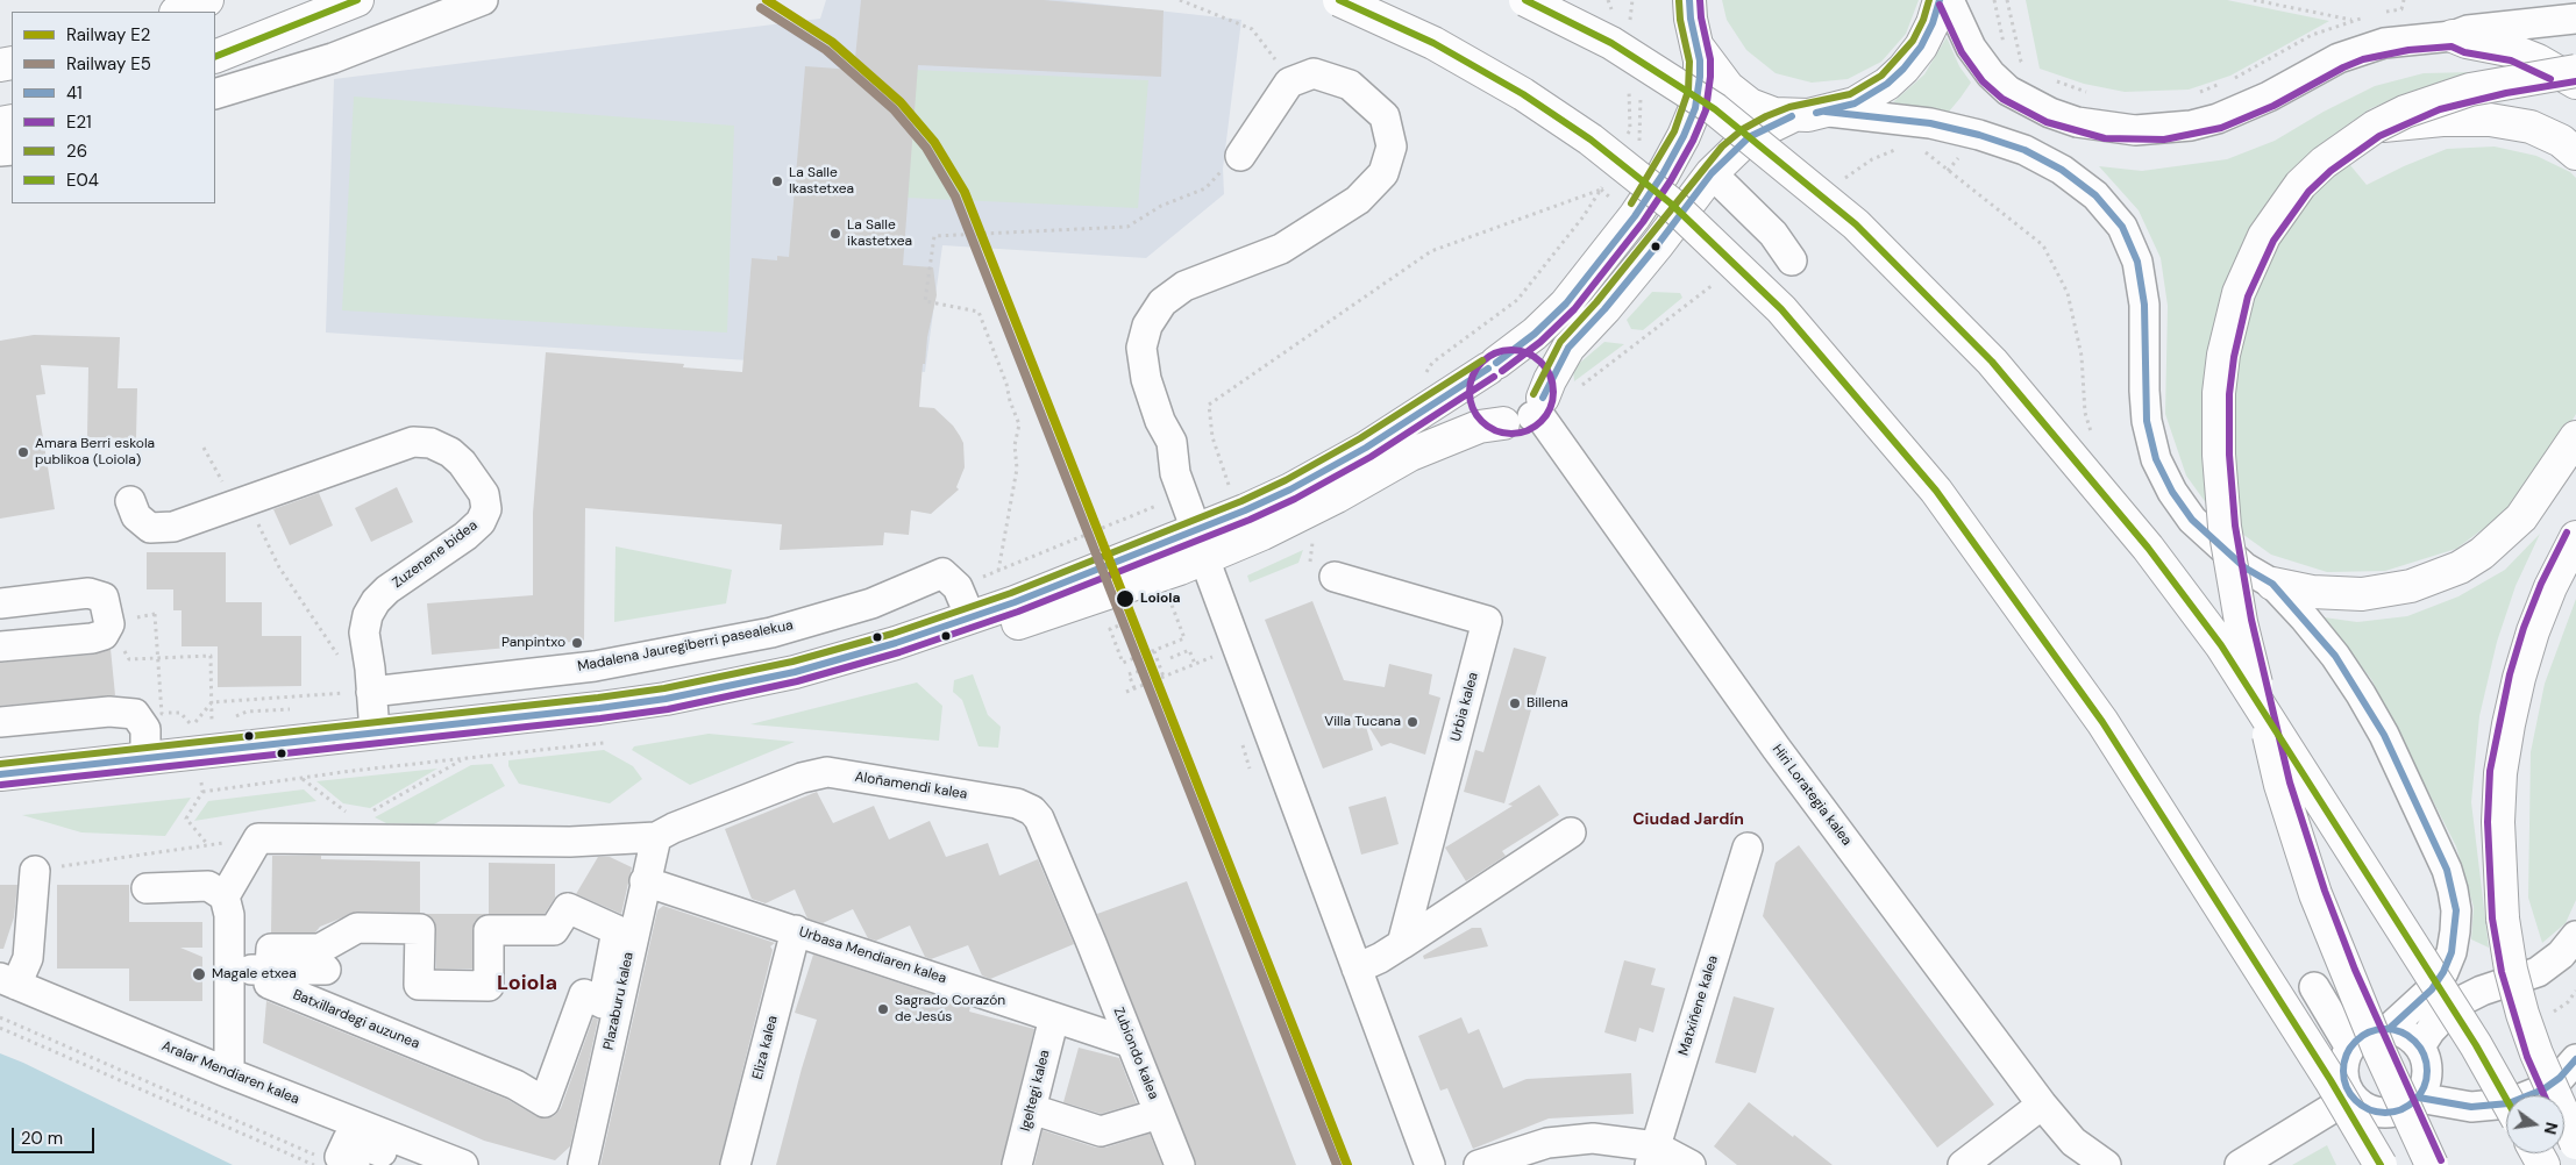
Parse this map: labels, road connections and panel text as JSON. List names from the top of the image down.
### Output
{
  "streets": {
    "street": [
      "Zuzenene bidea",
      "Madalena Jauregiberri pasealekua",
      "Urbia kalea",
      "Aloñamendi kalea",
      "Hiri Lorategia kalea",
      "Urbasa Mendiaren kalea",
      "Plazaburu kalea",
      "Matxiñene kalea",
      "Batxillardegi auzunea",
      "Eliza kalea",
      "Zubiondo kalea",
      "Aralar Mendiaren kalea",
      "Igeltegi kalea"
    ]
  },
  "crossings": [
    ["Zuzenene bidea", "Madalena Jauregiberri pasealekua"],
    ["Aloñamendi kalea", "Plazaburu kalea"],
    ["Aloñamendi kalea", "Zubiondo kalea"],
    ["Urbasa Mendiaren kalea", "Plazaburu kalea"],
    ["Urbasa Mendiaren kalea", "Eliza kalea"],
    ["Urbasa Mendiaren kalea", "Zubiondo kalea"],
    ["Urbasa Mendiaren kalea", "Igeltegi kalea"]
  ],
  "districts": ["Ciudad Jardín", "Loiola"],
  "places": [
    "La Salle Ikastetxea",
    "La Salle ikastetxea",
    "Amara Berri eskola publikoa (Loiola)",
    "Loiola",
    "Panpintxo",
    "Billena",
    "Villa Tucana",
    "Magale etxea",
    "Sagrado Corazón de Jesús"
  ],
  "lines": [
    "rail line E2",
    "transit line 41",
    "transit line E21",
    "transit line 26",
    "transit line E04",
    "rail line E5"
  ],
  "legend": [
    "Railway E2",
    "Railway E5",
    "41",
    "E21",
    "26",
    "E04"
  ],
  "scale_bar": "20 m",
  "north": "right"
}
